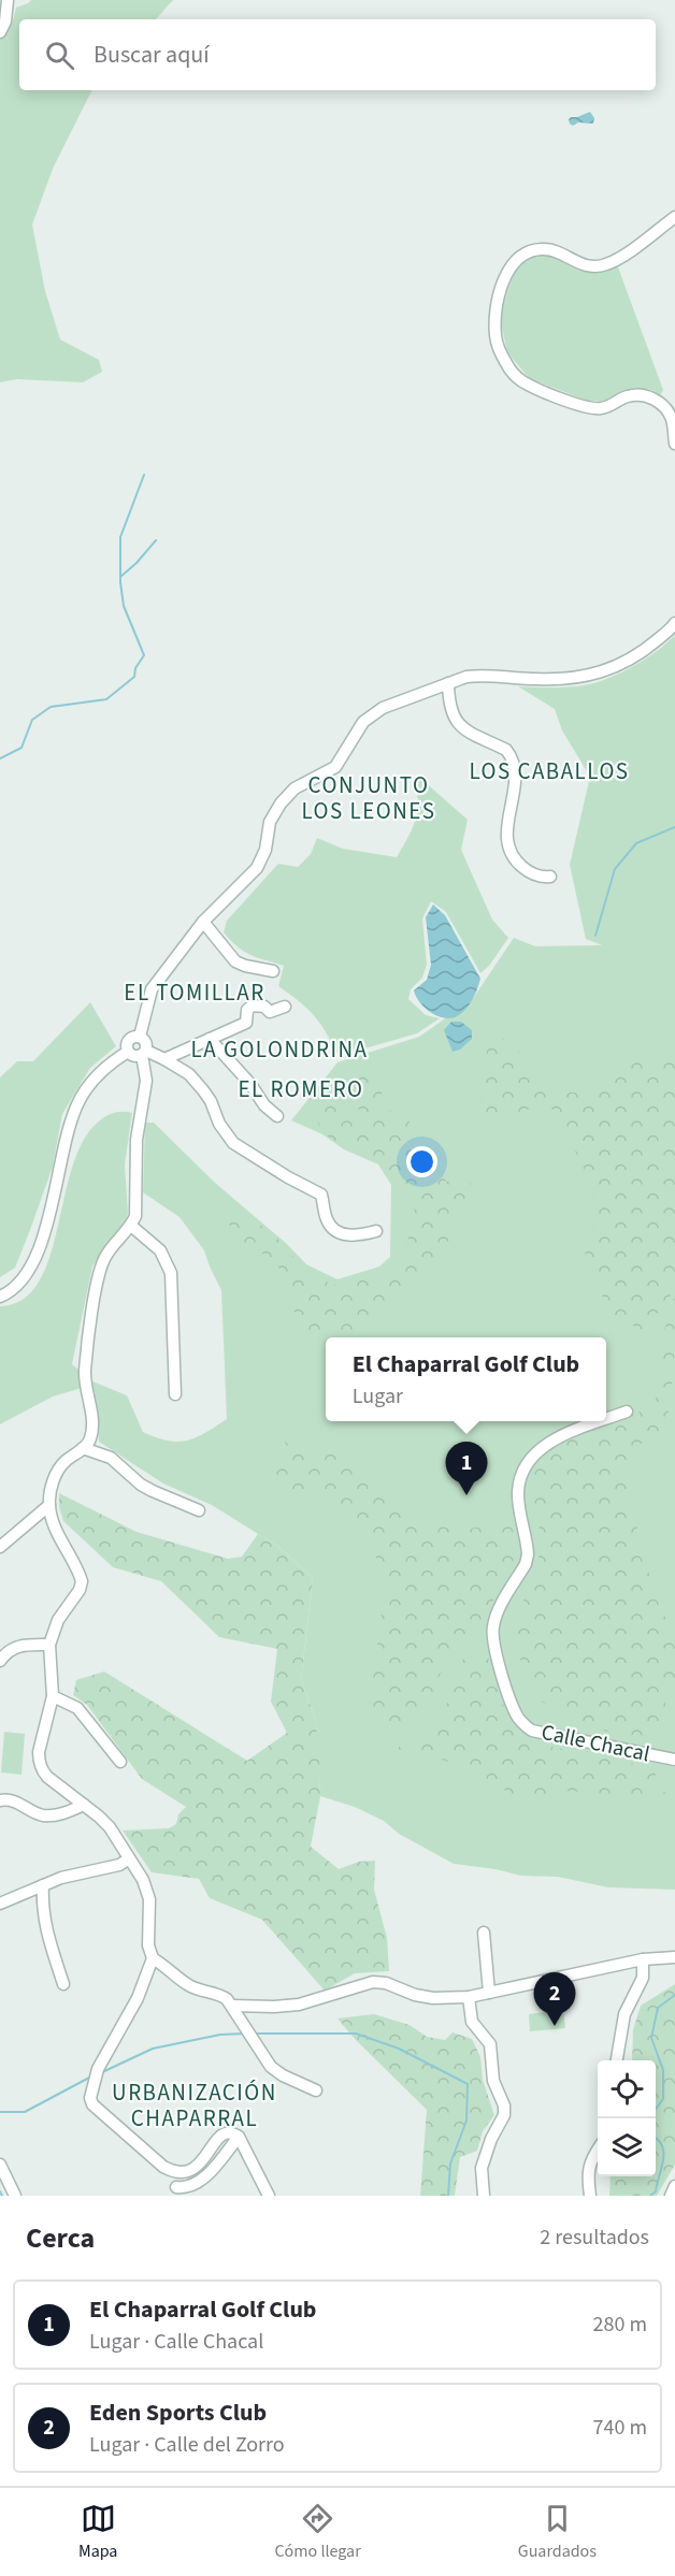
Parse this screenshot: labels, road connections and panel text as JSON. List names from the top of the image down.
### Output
{
  "streets": {
    "street": ["Calle Chacal"]
  },
  "districts": [
    "LOS CABALLOS",
    "CONJUNTO LOS LEONES",
    "EL TOMILLAR",
    "LA GOLONDRINA",
    "EL ROMERO",
    "URBANIZACIÓN CHAPARRAL"
  ],
  "page": {
    "search": "Buscar aquí",
    "popup": ["El Chaparral Golf Club", "Lugar"],
    "pins": ["1", "2"],
    "heading": ["Cerca", "2 resultados"],
    "list": [
      {
        "mark": "1",
        "name": "El Chaparral Golf Club",
        "note": "Lugar · Calle Chacal",
        "value": "280 m"
      },
      {
        "mark": "2",
        "name": "Eden Sports Club",
        "note": "Lugar · Calle del Zorro",
        "value": "740 m"
      }
    ],
    "nav": ["Mapa", "Cómo llegar", "Guardados"]
  }
}
